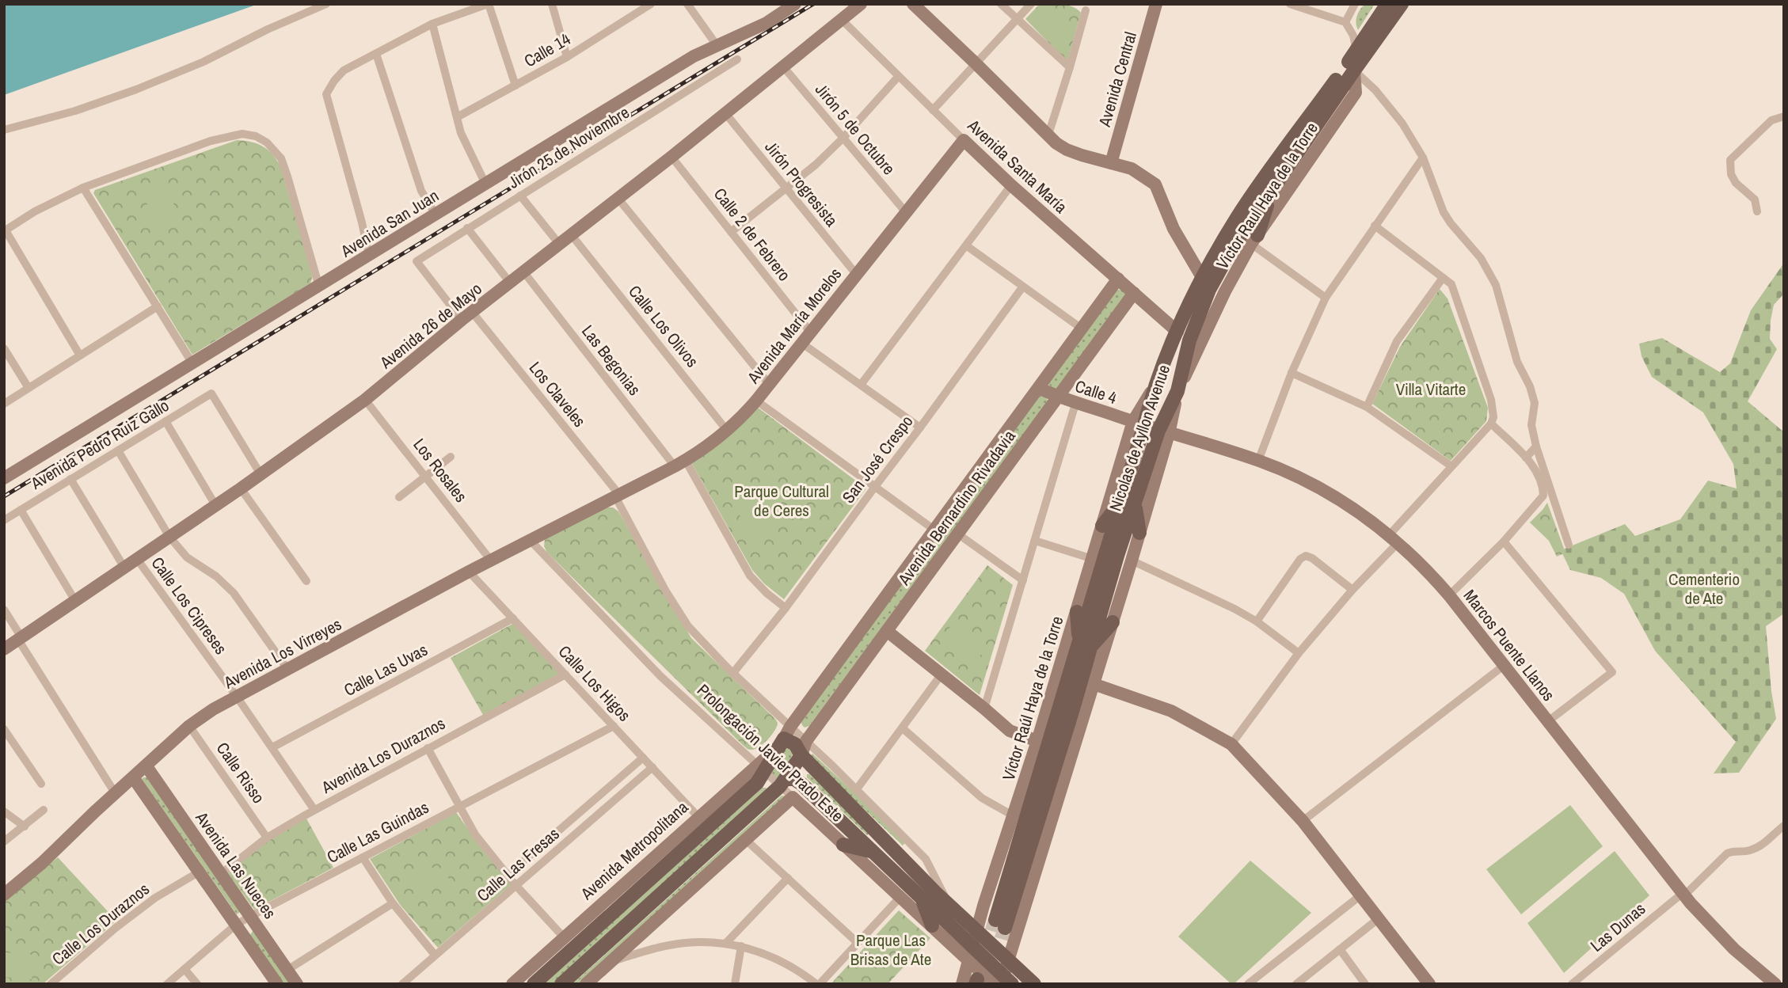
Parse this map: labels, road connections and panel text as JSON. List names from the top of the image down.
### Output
{
  "streets": {
    "main road": ["Nicolas de Ayllon Avenue", "Prolongación Javier Prado Este", "Avenida Metropolitana"],
    "street": [
      "Calle 14",
      "Avenida Central",
      "Jirón 5 de Octubre",
      "Jirón 25 de Noviembre",
      "Avenida Santa María",
      "Jirón Progresista",
      "Victor Raul Haya de la Torre",
      "Avenida San Juan",
      "Calle 2 de Febrero",
      "Avenida 26 de Mayo",
      "Avenida María Morelos",
      "Calle Los Olivos",
      "Las Begonias",
      "Calle 4",
      "Los Claveles",
      "Avenida Pedro Ruiz Gallo",
      "San José Crespo",
      "Los Rosales",
      "Avenida Bernardino Rivadavia",
      "Calle Los Cipreses",
      "Marcos Puente Llanos",
      "Avenida Los Virreyes",
      "Calle Las Uvas",
      "Calle Los Higos",
      "Víctor Raúl Haya de la Torre",
      "Avenida Los Duraznos",
      "Calle Risso",
      "Calle Las Guindas",
      "Calle Las Fresas",
      "Avenida Las Nueces",
      "Calle Los Duraznos",
      "Las Dunas"
    ]
  },
  "crossings": [
    ["Jirón 5 de Octubre", "Avenida 26 de Mayo"],
    ["Jirón 5 de Octubre", "Avenida María Morelos"],
    ["Jirón 25 de Noviembre", "Los Claveles"],
    ["Avenida Santa María", "Avenida 26 de Mayo"],
    ["Avenida Santa María", "Avenida María Morelos"],
    ["Avenida Santa María", "Nicolas de Ayllon Avenue"],
    ["Avenida Santa María", "Avenida Bernardino Rivadavia"],
    ["Jirón Progresista", "Avenida 26 de Mayo"],
    ["Jirón Progresista", "Avenida María Morelos"],
    ["Victor Raul Haya de la Torre", "Nicolas de Ayllon Avenue"],
    ["Calle 2 de Febrero", "Avenida 26 de Mayo"],
    ["Calle 2 de Febrero", "Avenida María Morelos"],
    ["Avenida 26 de Mayo", "Calle Los Olivos"],
    ["Avenida 26 de Mayo", "Las Begonias"],
    ["Avenida 26 de Mayo", "Los Claveles"],
    ["Avenida 26 de Mayo", "Avenida Pedro Ruiz Gallo"],
    ["Avenida 26 de Mayo", "Los Rosales"],
    ["Avenida 26 de Mayo", "Calle Los Cipreses"],
    ["Avenida María Morelos", "Calle Los Olivos"],
    ["Avenida María Morelos", "Las Begonias"],
    ["Avenida María Morelos", "Los Claveles"],
    ["Avenida María Morelos", "Avenida Los Virreyes"],
    ["Avenida María Morelos", "Prolongación Javier Prado Este"],
    ["Las Begonias", "San José Crespo"],
    ["Calle 4", "Nicolas de Ayllon Avenue"],
    ["Calle 4", "Avenida Bernardino Rivadavia"],
    ["Calle 4", "Marcos Puente Llanos"],
    ["Calle 4", "Víctor Raúl Haya de la Torre"],
    ["Los Claveles", "Avenida Los Virreyes"],
    ["Los Claveles", "Prolongación Javier Prado Este"],
    ["Nicolas de Ayllon Avenue", "Marcos Puente Llanos"],
    ["Nicolas de Ayllon Avenue", "Víctor Raúl Haya de la Torre"],
    ["San José Crespo", "Prolongación Javier Prado Este"],
    ["Los Rosales", "Avenida Los Virreyes"],
    ["Avenida Bernardino Rivadavia", "Prolongación Javier Prado Este"],
    ["Avenida Bernardino Rivadavia", "Avenida Metropolitana"],
    ["Calle Los Cipreses", "Avenida Los Virreyes"],
    ["Calle Los Cipreses", "Calle Las Uvas"],
    ["Calle Los Cipreses", "Avenida Los Duraznos"],
    ["Marcos Puente Llanos", "Víctor Raúl Haya de la Torre"],
    ["Marcos Puente Llanos", "Las Dunas"],
    ["Avenida Los Virreyes", "Calle Los Higos"],
    ["Avenida Los Virreyes", "Prolongación Javier Prado Este"],
    ["Avenida Los Virreyes", "Calle Risso"],
    ["Avenida Los Virreyes", "Avenida Las Nueces"],
    ["Calle Las Uvas", "Calle Los Higos"],
    ["Calle Los Higos", "Avenida Los Duraznos"],
    ["Calle Los Higos", "Calle Las Guindas"],
    ["Calle Los Higos", "Avenida Metropolitana"],
    ["Calle Los Higos", "Calle Las Fresas"],
    ["Víctor Raúl Haya de la Torre", "Prolongación Javier Prado Este"],
    ["Prolongación Javier Prado Este", "Avenida Metropolitana"],
    ["Avenida Los Duraznos", "Calle Risso"],
    ["Avenida Los Duraznos", "Avenida Las Nueces"],
    ["Calle Las Guindas", "Avenida Las Nueces"],
    ["Avenida Las Nueces", "Calle Los Duraznos"]
  ],
  "parks": [
    "Villa Vitarte",
    "Parque Cultural de Ceres",
    "Cementerio de Ate",
    "Parque Las Brisas de Ate"
  ]
}
